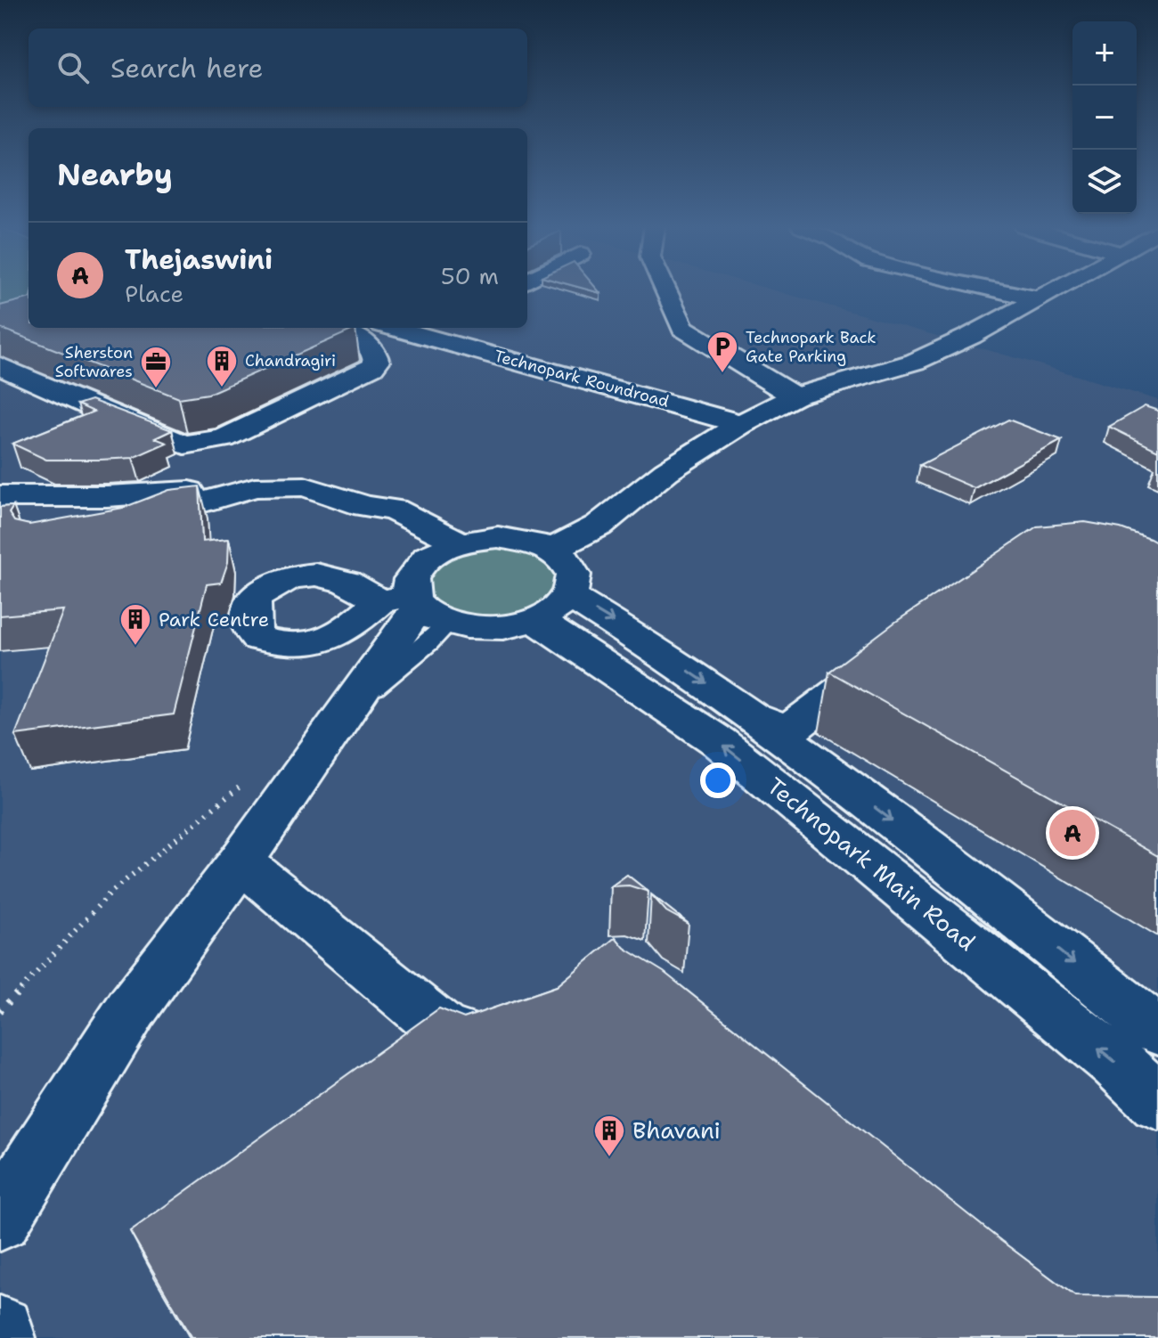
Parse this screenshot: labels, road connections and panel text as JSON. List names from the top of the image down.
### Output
{
  "streets": {
    "street": ["Technopark Roundroad", "Technopark Main Road"]
  },
  "places": {
    "parking": ["Technopark Back Gate Parking"],
    "building": ["Chandragiri", "Park Centre", "Bhavani"],
    "office": ["Sherston Softwares"]
  },
  "page": {
    "map_buttons": ["+", "−"],
    "search": "Search here",
    "heading": "Nearby",
    "list": [
      {
        "mark": "A",
        "name": "Thejaswini",
        "note": "Place",
        "value": "50 m"
      }
    ],
    "pins": "A"
  }
}
